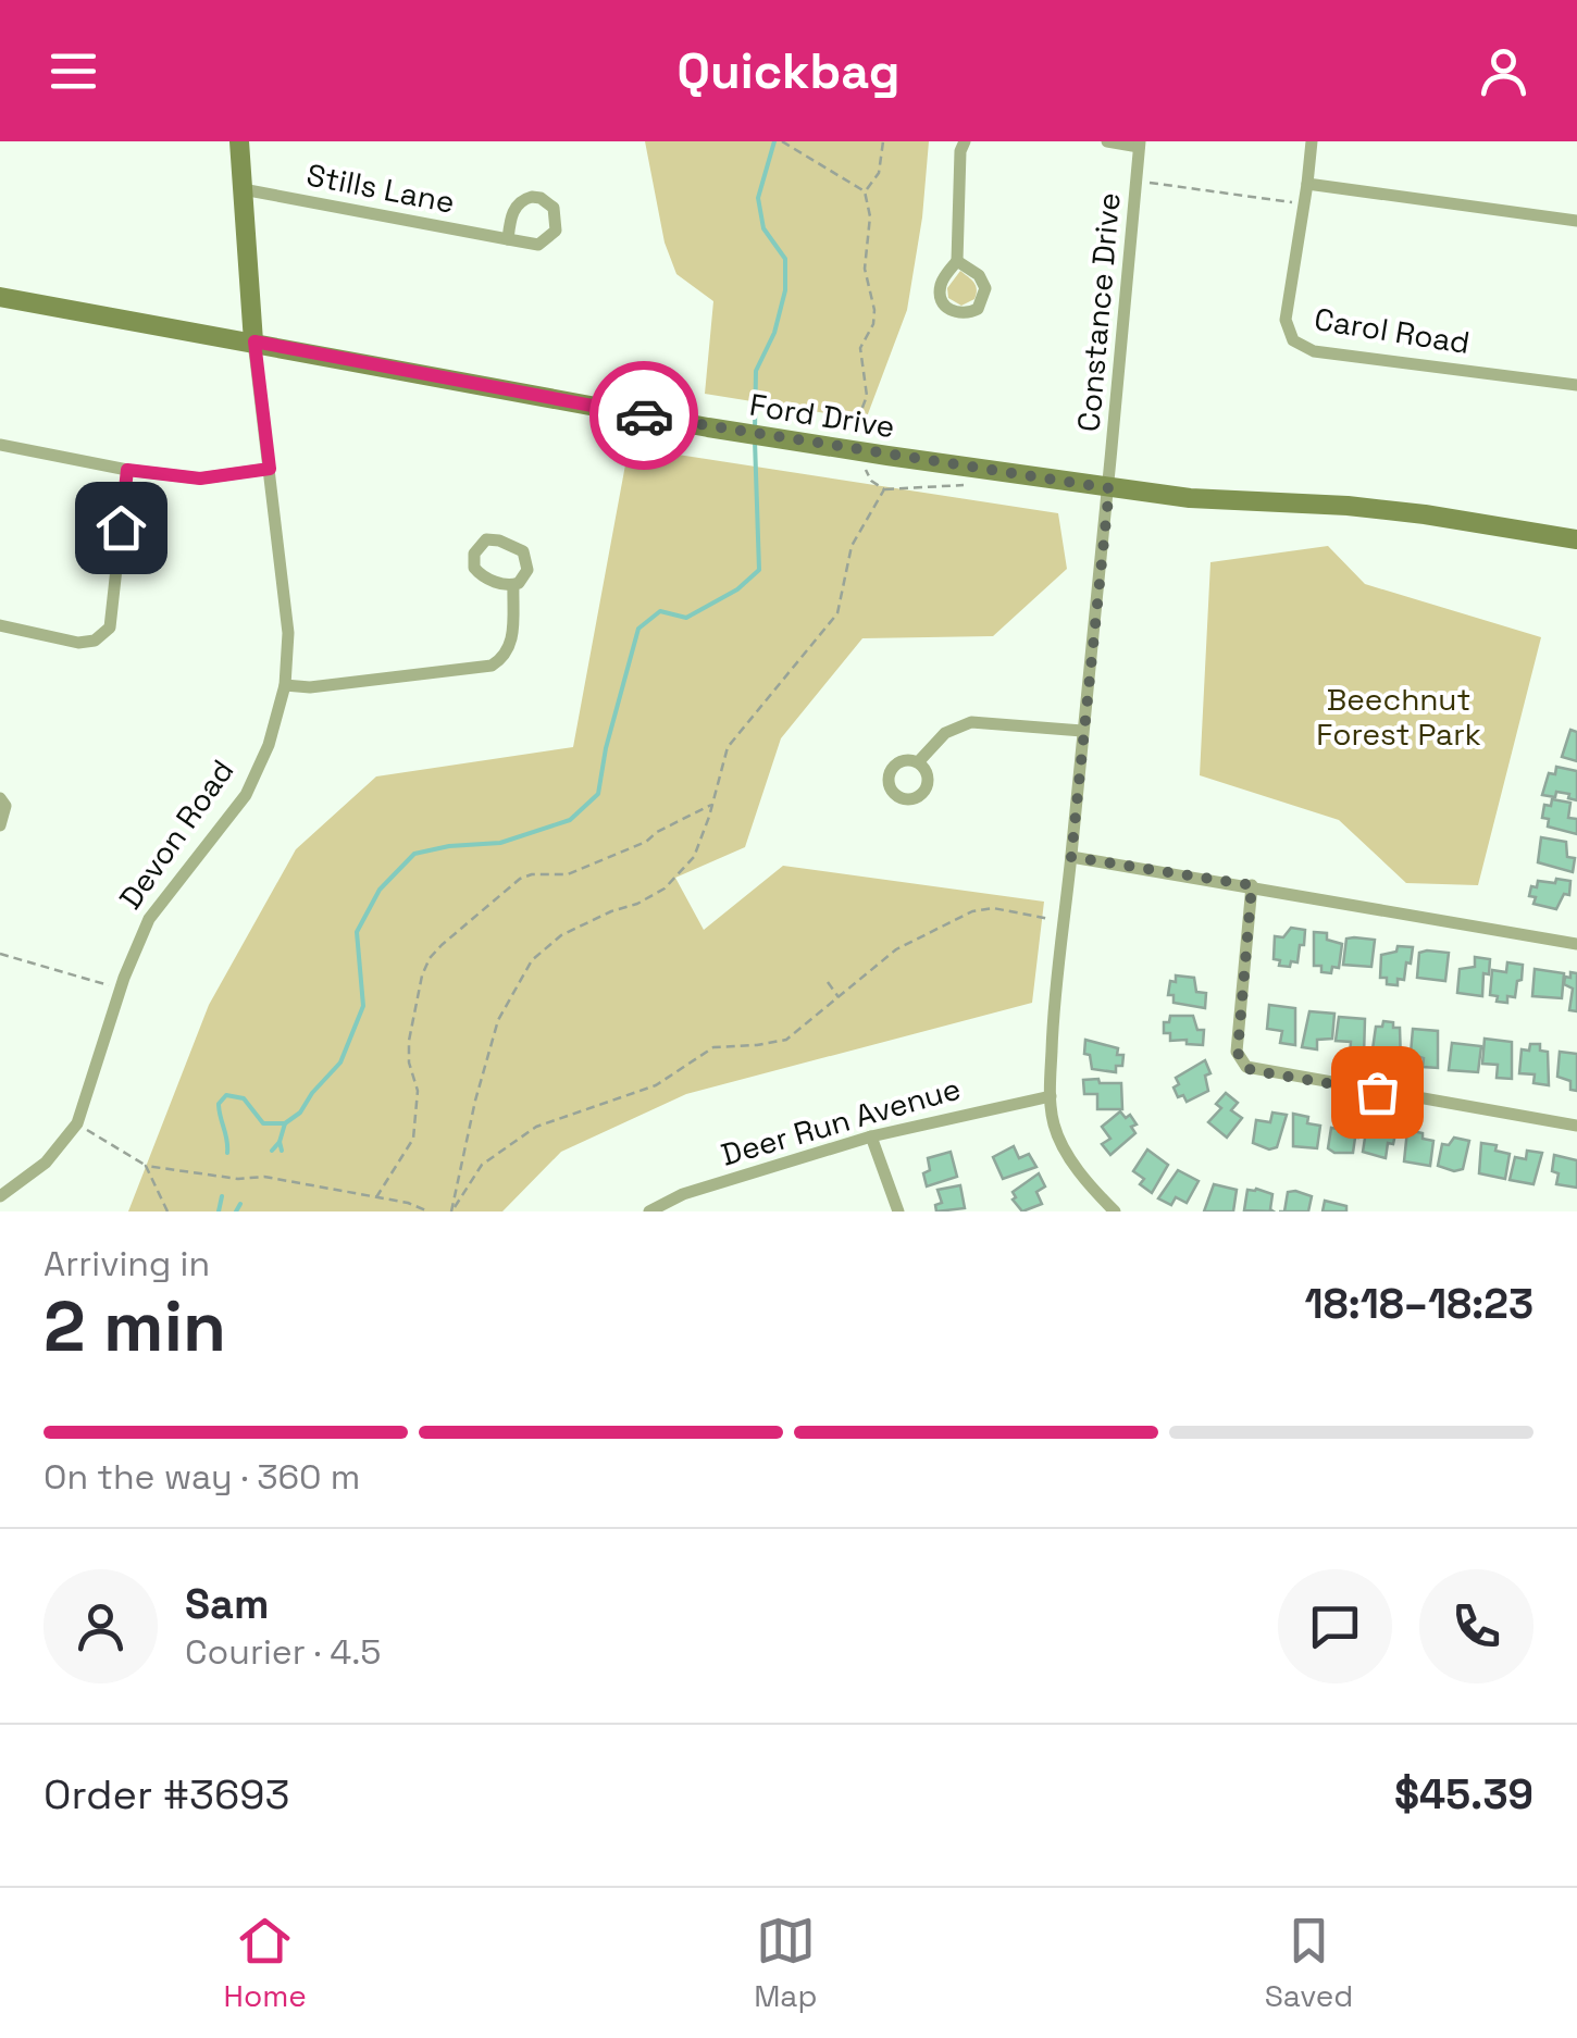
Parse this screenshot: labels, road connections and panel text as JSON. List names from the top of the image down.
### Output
{
  "streets": {
    "main road": ["Ford Drive", "Devon Road"],
    "street": [
      "Stills Lane",
      "Constance Drive",
      "Carol Road",
      "Deer Run Avenue"
    ]
  },
  "crossings": [
    ["Stills Lane", "Devon Road"],
    ["Constance Drive", "Ford Drive"],
    ["Constance Drive", "Deer Run Avenue"],
    ["Ford Drive", "Devon Road"]
  ],
  "parks": ["Beechnut Forest Park"],
  "page": {
    "header": "Quickbag",
    "heading": ["2 min", "Arriving in", "18:18–18:23"],
    "panel": [
      "Sam",
      "Courier · 4.5",
      "Order #3693",
      "$45.39"
    ],
    "bar": "On the way · 360 m",
    "tabs": ["Home", "Map", "Saved"]
  }
}
